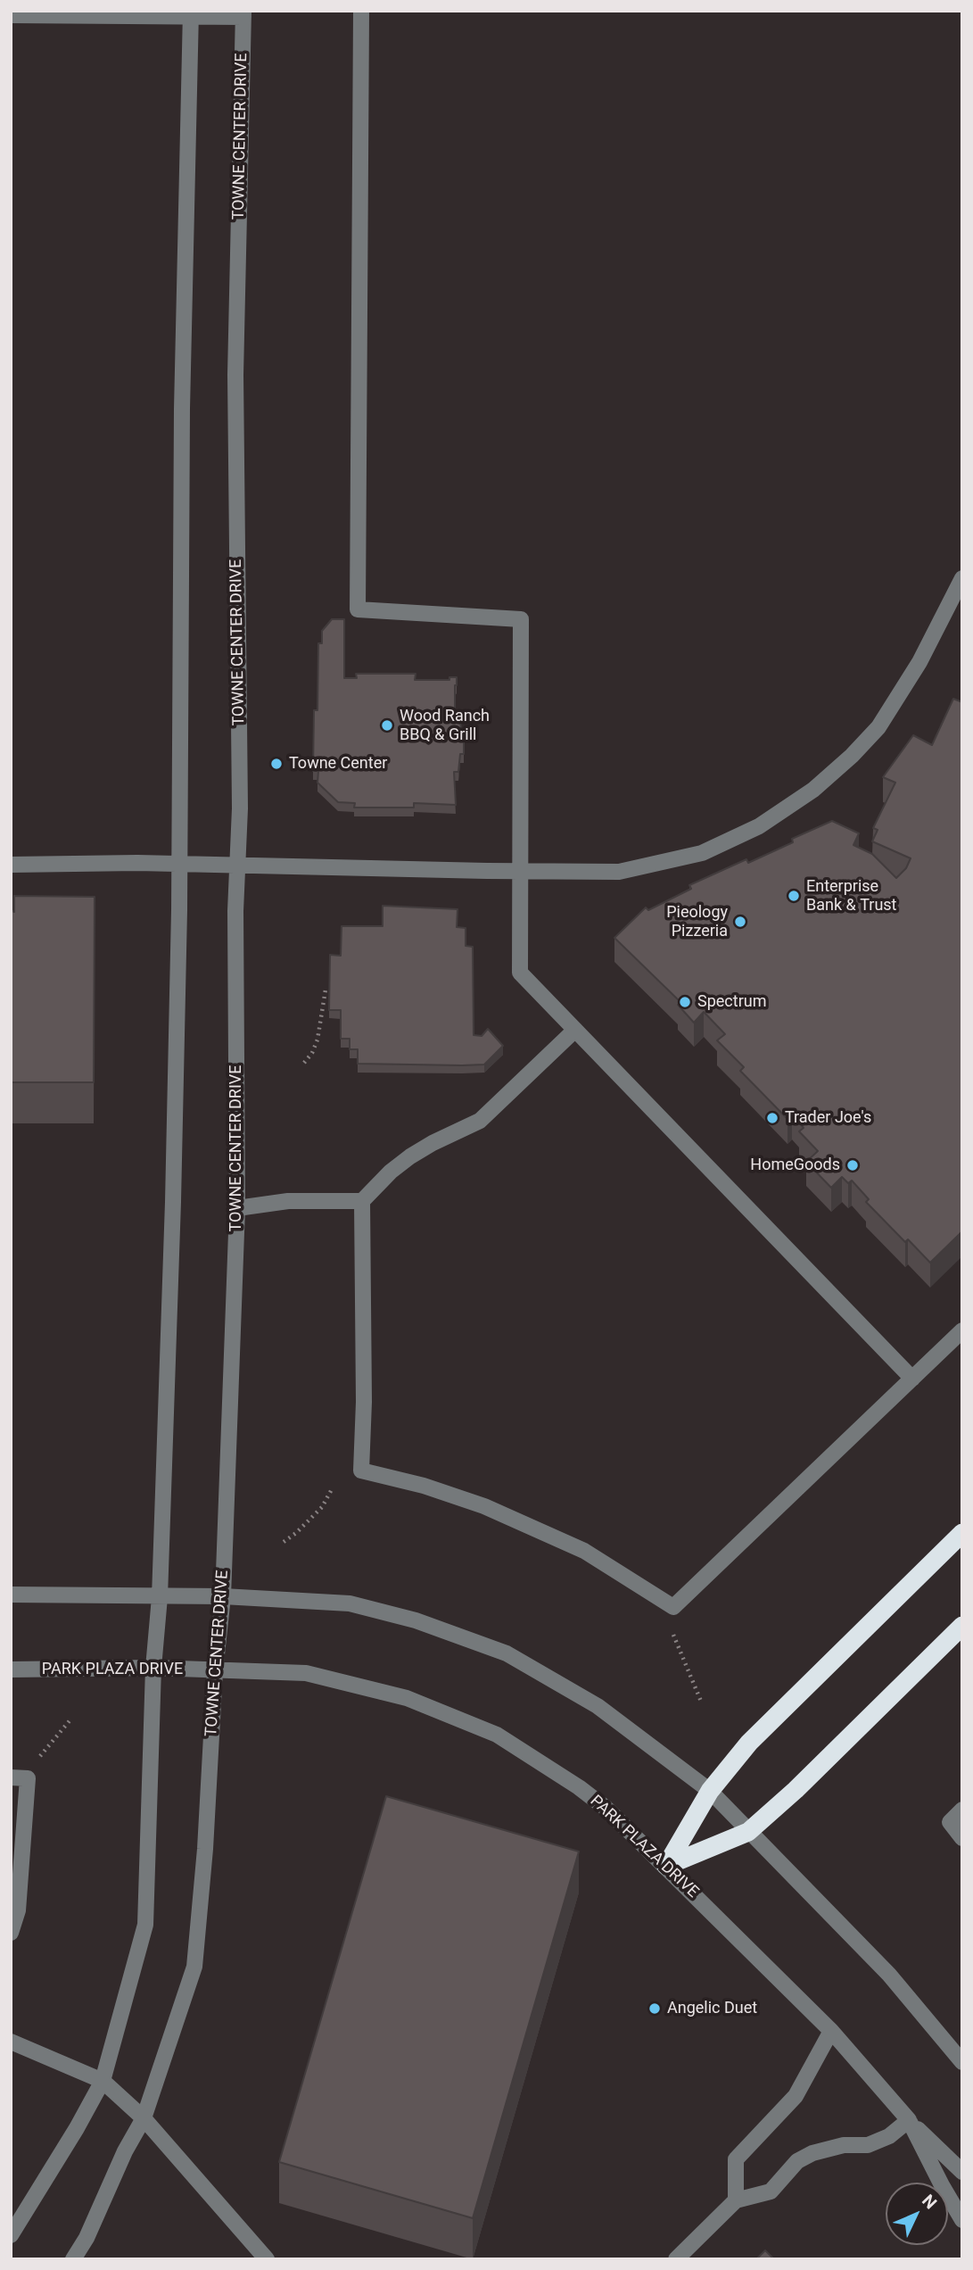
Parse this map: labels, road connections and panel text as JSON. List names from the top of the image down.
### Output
{
  "streets": {
    "street": ["TOWNE CENTER DRIVE", "PARK PLAZA DRIVE"]
  },
  "crossings": [
    ["TOWNE CENTER DRIVE", "PARK PLAZA DRIVE"]
  ],
  "places": [
    "Wood Ranch BBQ & Grill",
    "Towne Center",
    "Enterprise Bank & Trust",
    "Pieology Pizzeria",
    "Spectrum",
    "Trader Joe's",
    "HomeGoods",
    "Angelic Duet"
  ],
  "north": "top right"
}
